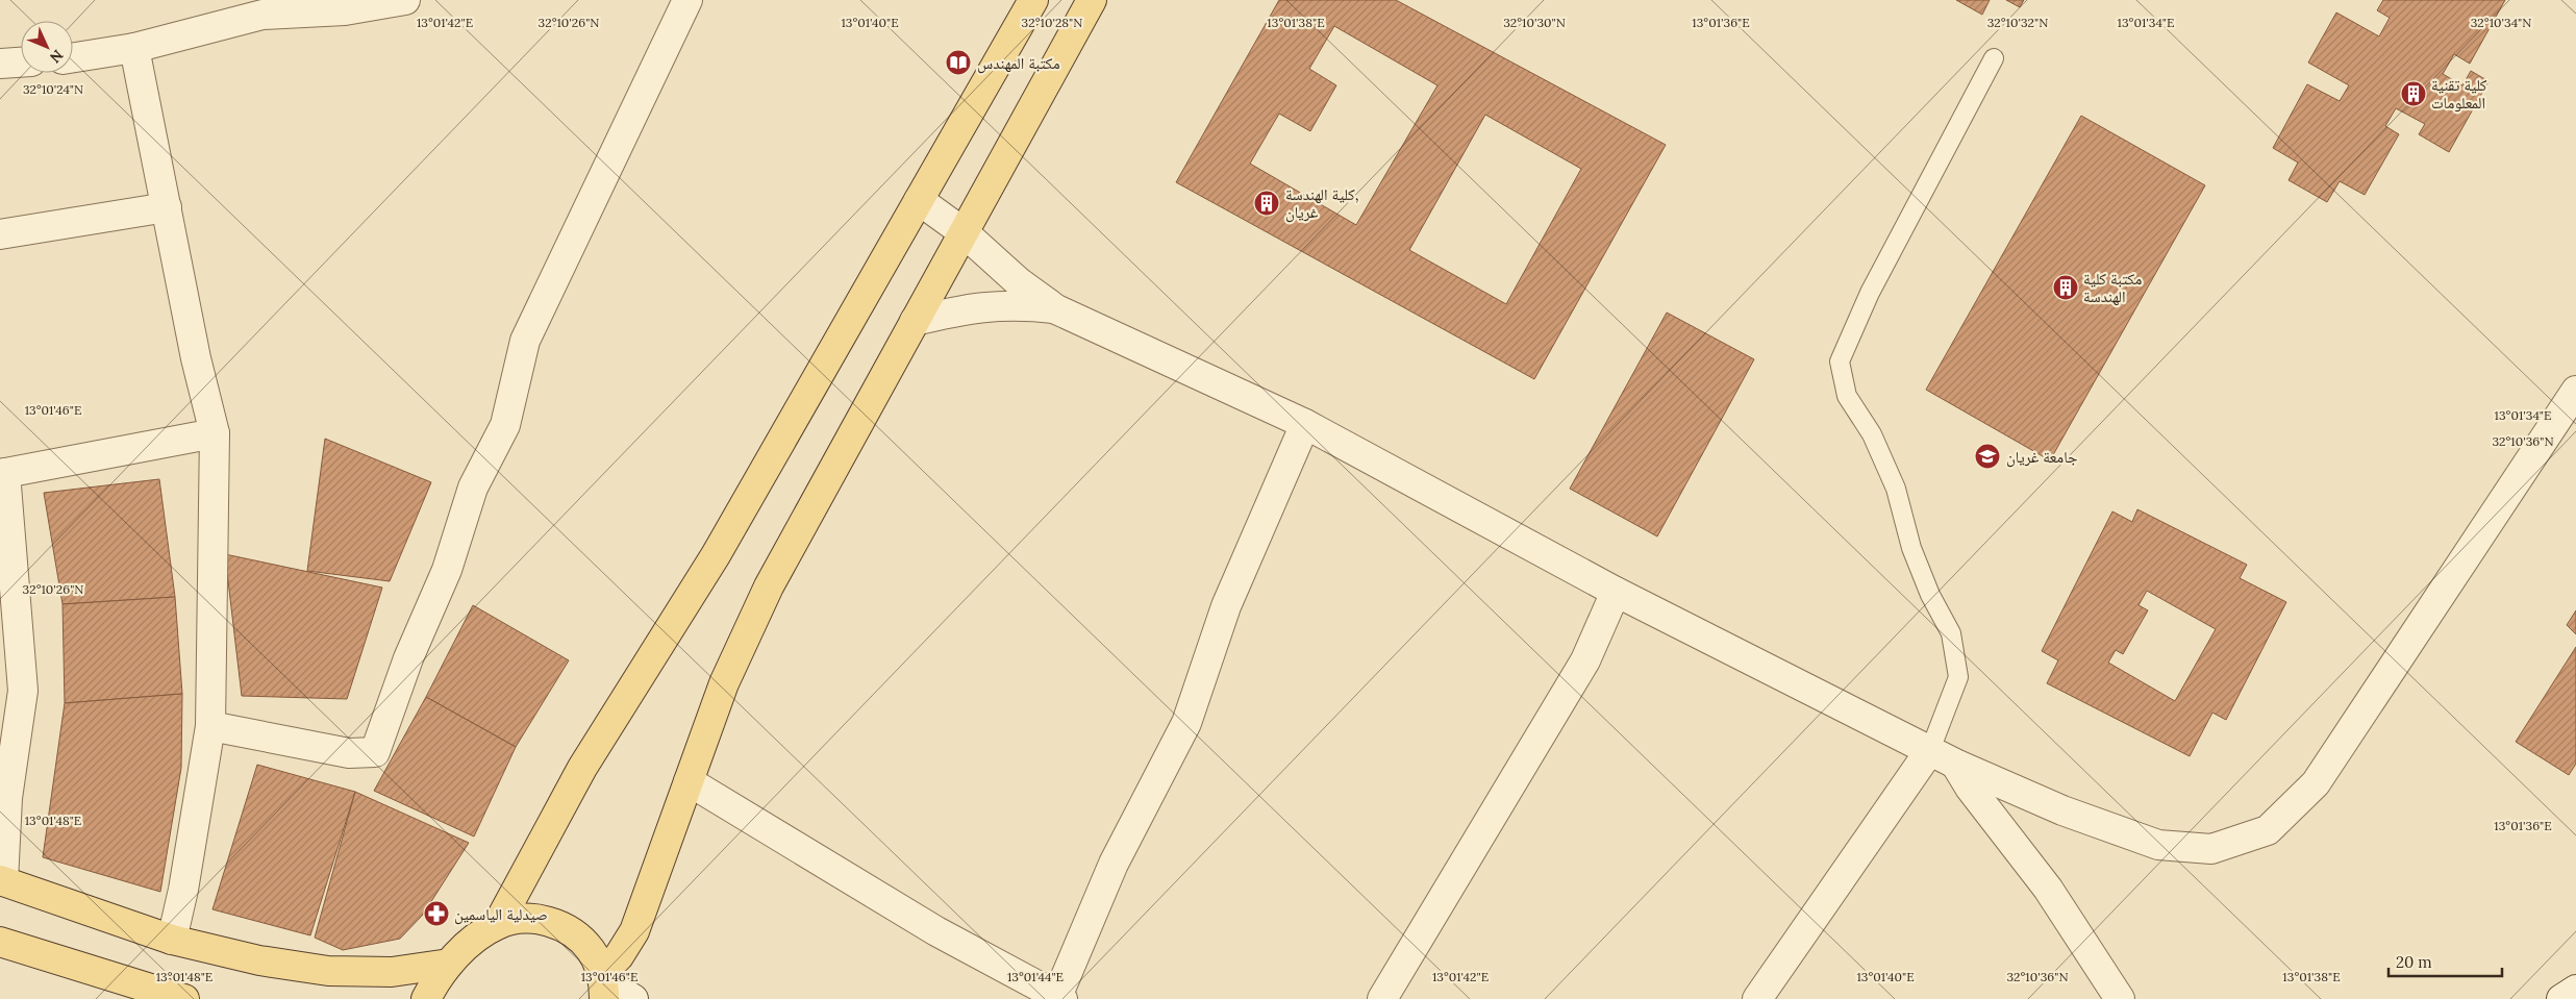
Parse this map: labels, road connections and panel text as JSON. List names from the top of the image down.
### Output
{
  "places": {
    "library": ["مكتبة المهندس"],
    "building": ["كلية تقنية المعلومات", "كلية الهندسة, غريان", "مكتبة كلية الهندسة"],
    "school or university": ["جامعة غريان"],
    "pharmacy": ["صيدلية الياسمين"]
  },
  "scale_bar": "20 m",
  "north": "bottom right",
  "coordinates": [
    "13°01'42\"E",
    "13°01'38\"E",
    "13°01'36\"E",
    "13°01'34\"E",
    "13°01'40\"E",
    "32°10'26\"N",
    "32°10'28\"N",
    "32°10'30\"N",
    "32°10'32\"N",
    "32°10'34\"N",
    "32°10'24\"N",
    "13°01'46\"E",
    "32°10'36\"N",
    "13°01'48\"E",
    "13°01'44\"E"
  ]
}
